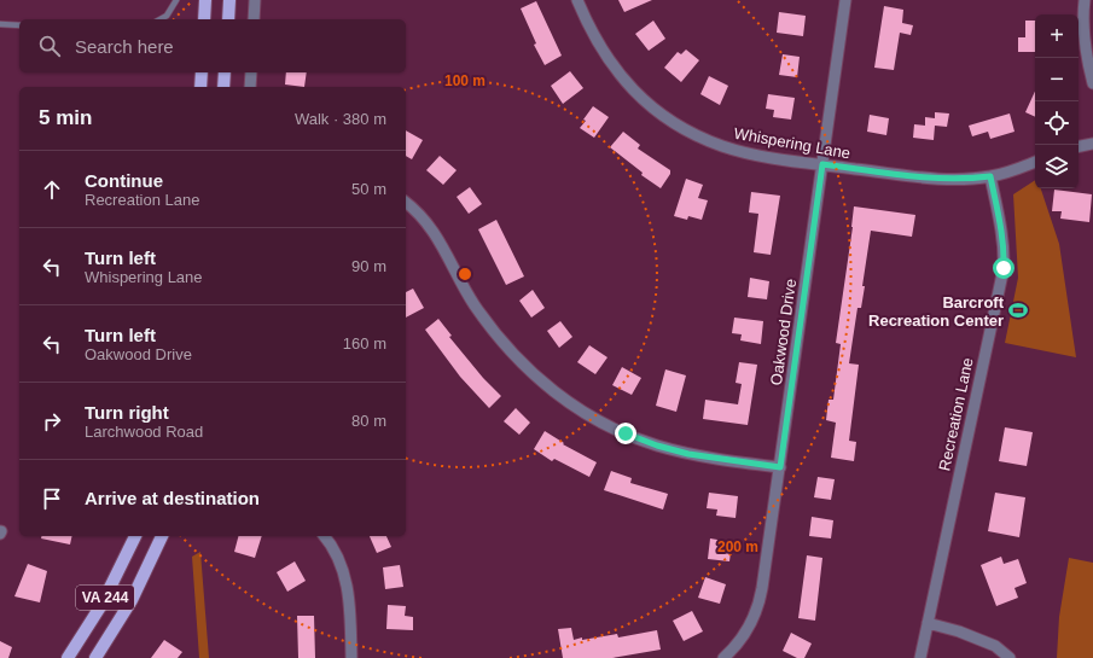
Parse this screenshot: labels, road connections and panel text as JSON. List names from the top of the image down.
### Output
{
  "streets": {
    "main road": ["VA 244"],
    "street": ["Whispering Lane", "Oakwood Drive", "Recreation Lane"]
  },
  "crossings": [
    ["Whispering Lane", "Oakwood Drive"],
    ["Whispering Lane", "Recreation Lane"]
  ],
  "places": {
    "sports": ["Barcroft Recreation Center"]
  },
  "page": {
    "map_buttons": ["+", "−"],
    "search": "Search here",
    "heading": ["5 min", "Walk · 380 m"],
    "list": [
      ["Continue", "Recreation Lane", "50 m"],
      ["Turn left", "Whispering Lane", "90 m"],
      ["Turn left", "Oakwood Drive", "160 m"],
      ["Turn right", "Larchwood Road", "80 m"],
      "Arrive at destination"
    ]
  },
  "rings": ["100 m", "200 m"]
}
